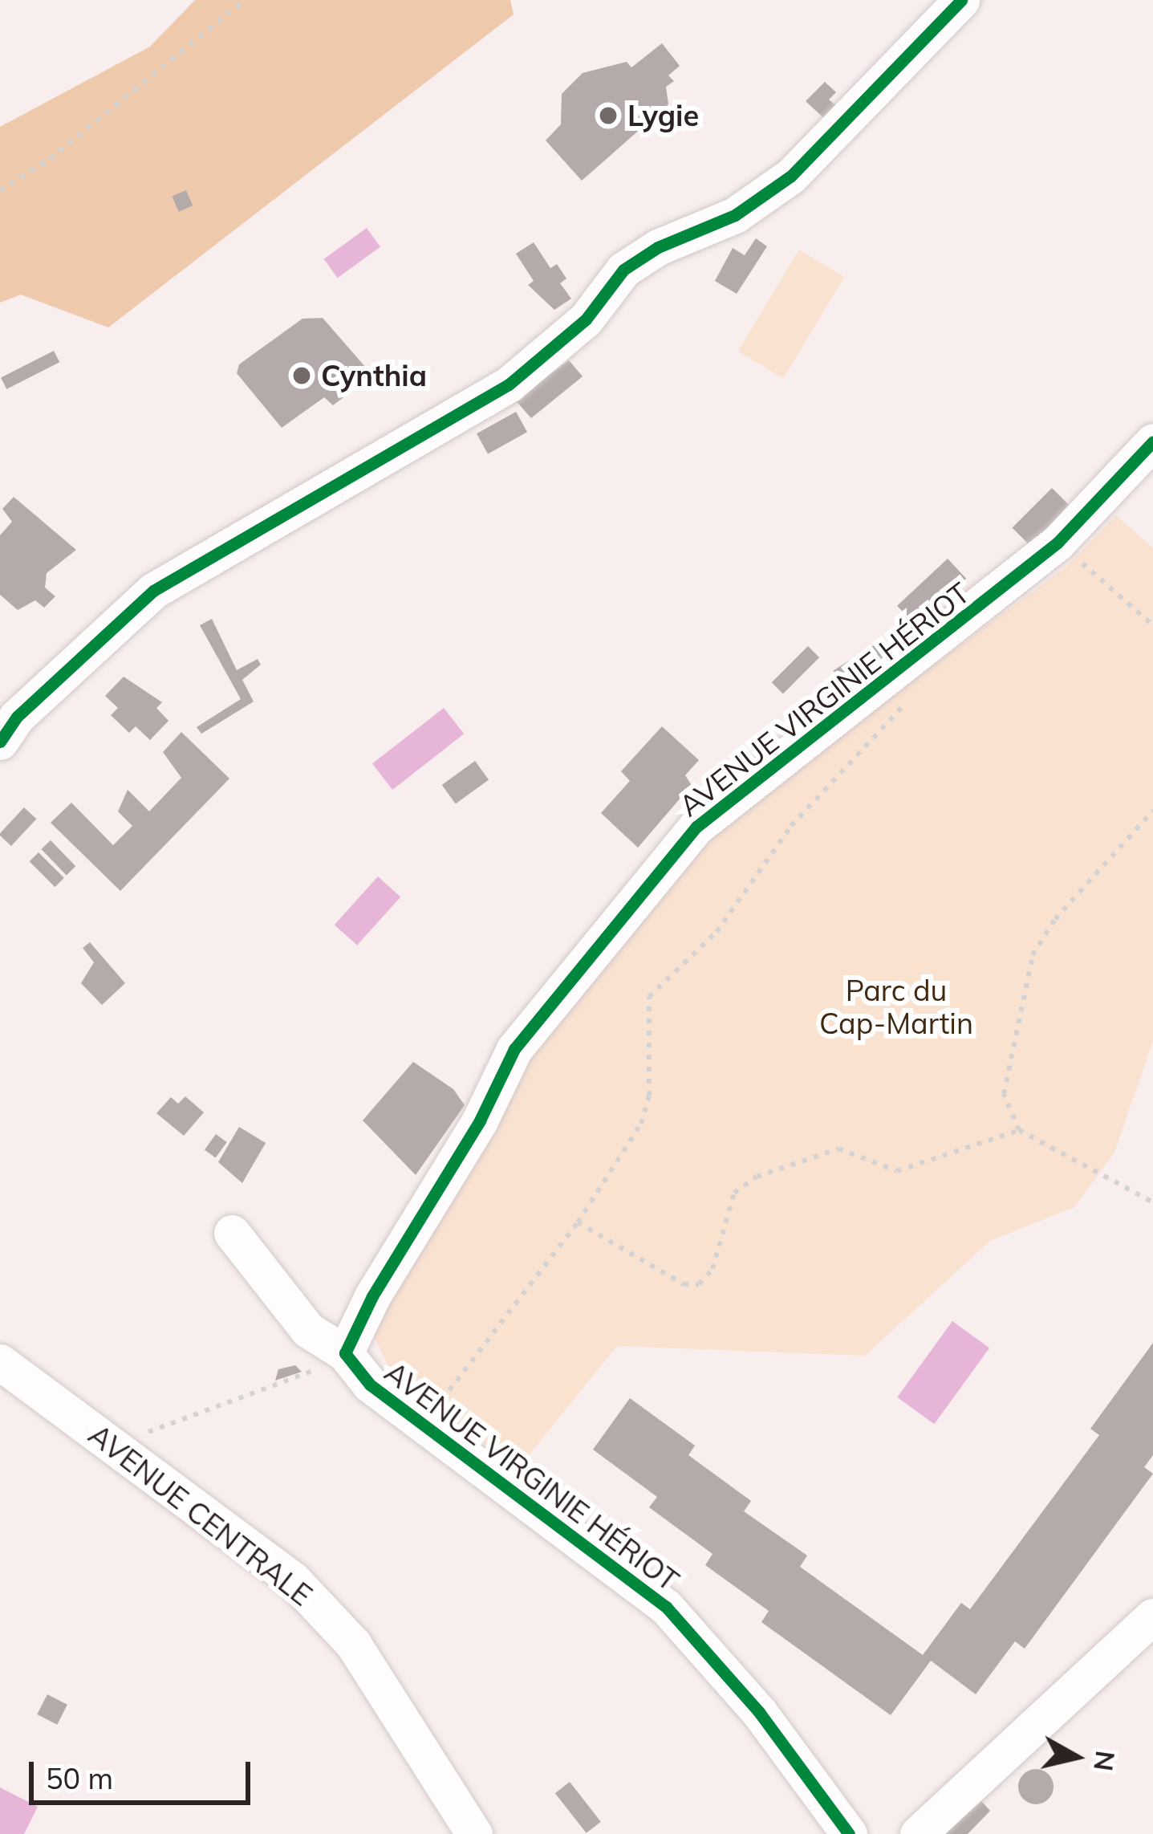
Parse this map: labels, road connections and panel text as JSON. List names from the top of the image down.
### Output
{
  "streets": {
    "street": ["AVENUE VIRGINIE HÉRIOT", "AVENUE CENTRALE"]
  },
  "parks": ["Parc du Cap-Martin"],
  "places": ["Lygie", "Cynthia"],
  "scale_bar": "50 m",
  "north": "right"
}
